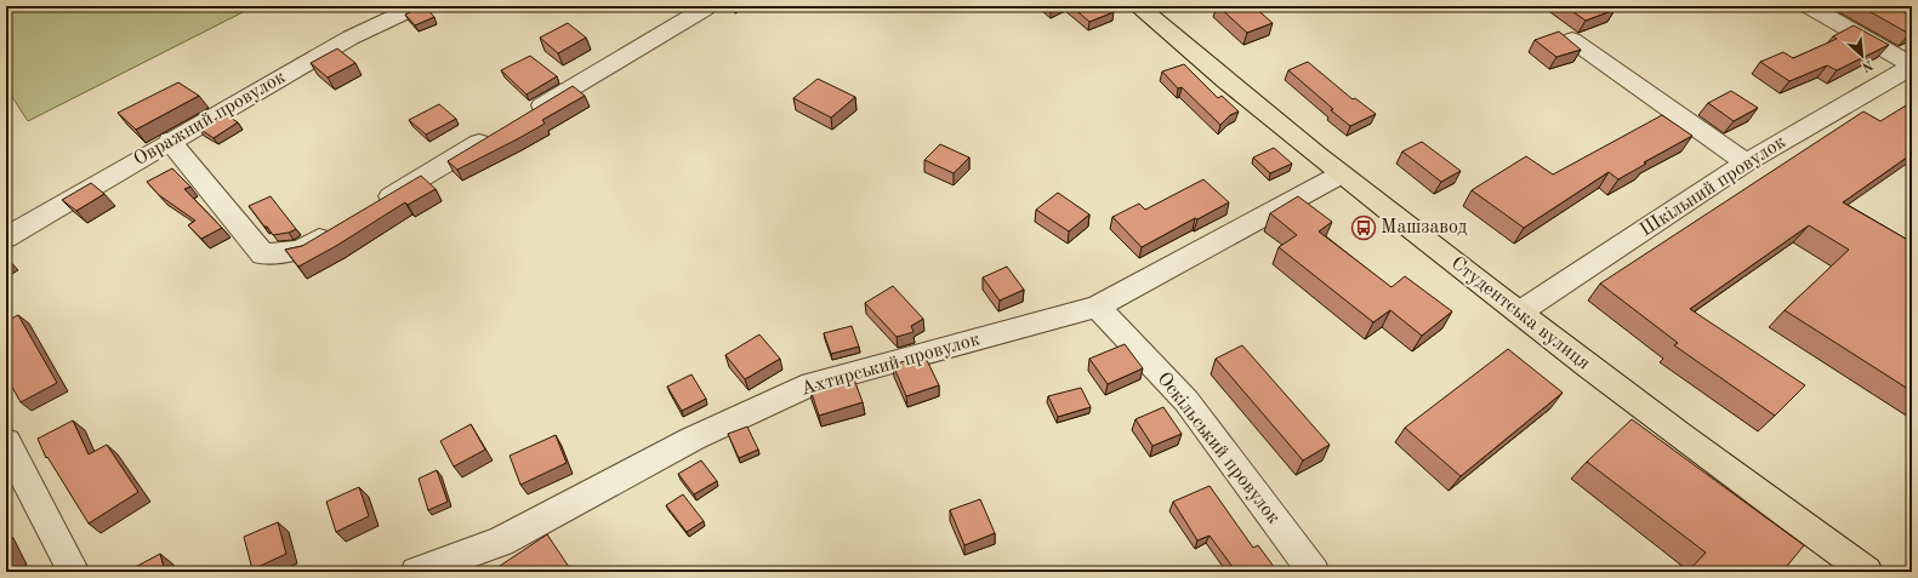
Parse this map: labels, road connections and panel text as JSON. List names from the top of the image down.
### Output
{
  "streets": {
    "main road": ["Студентська вулиця"],
    "street": [
      "Овражний провулок",
      "Шкільний провулок",
      "Ахтирський провулок",
      "Оскільський провулок"
    ]
  },
  "crossings": [
    ["Шкільний провулок", "Студентська вулиця"],
    ["Студентська вулиця", "Ахтирський провулок"],
    ["Ахтирський провулок", "Оскільський провулок"]
  ],
  "places": {
    "bus stop": ["Машзавод"]
  },
  "north": "bottom right"
}
